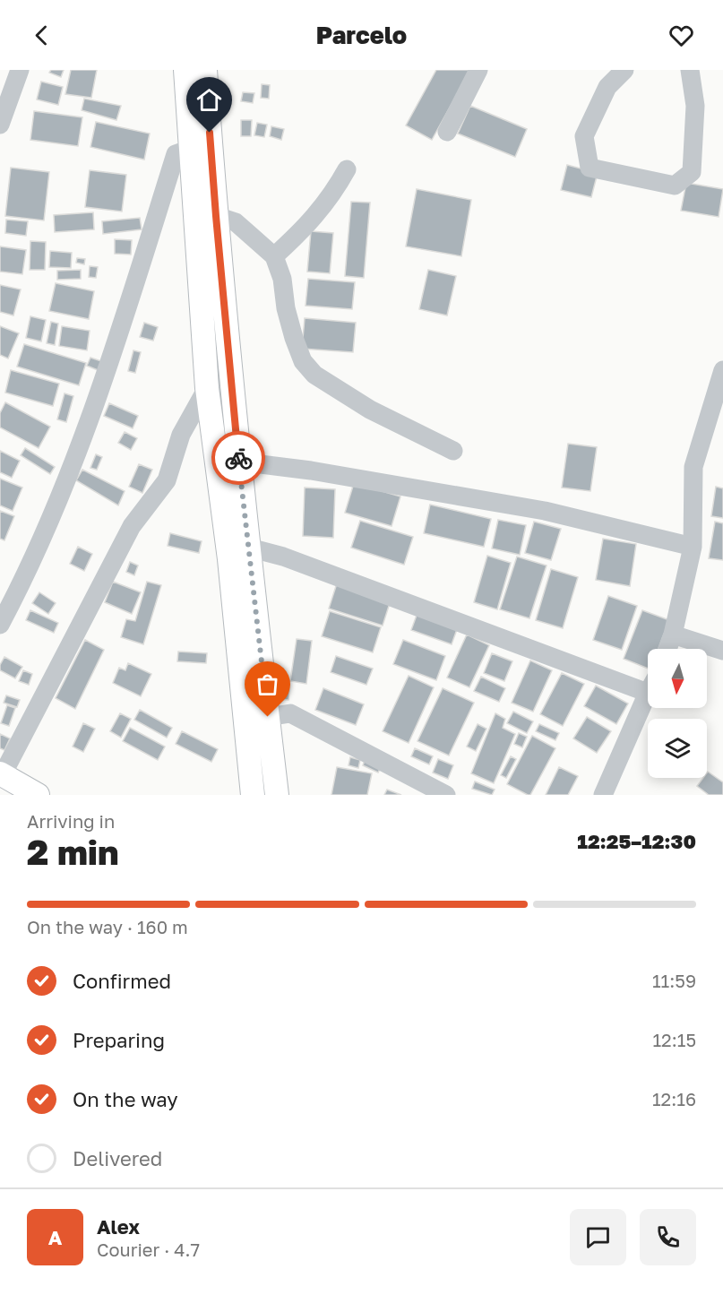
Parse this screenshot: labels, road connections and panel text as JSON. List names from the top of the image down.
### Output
{
  "north": "bottom",
  "page": {
    "header": "Parcelo",
    "heading": ["2 min", "Arriving in", "12:25–12:30"],
    "panel": ["Alex", "Courier · 4.7"],
    "bar": "On the way · 160 m",
    "list": [
      ["Confirmed", "11:59"],
      ["Preparing", "12:15"],
      ["On the way", "12:16"],
      "Delivered"
    ],
    "round": "A"
  }
}
